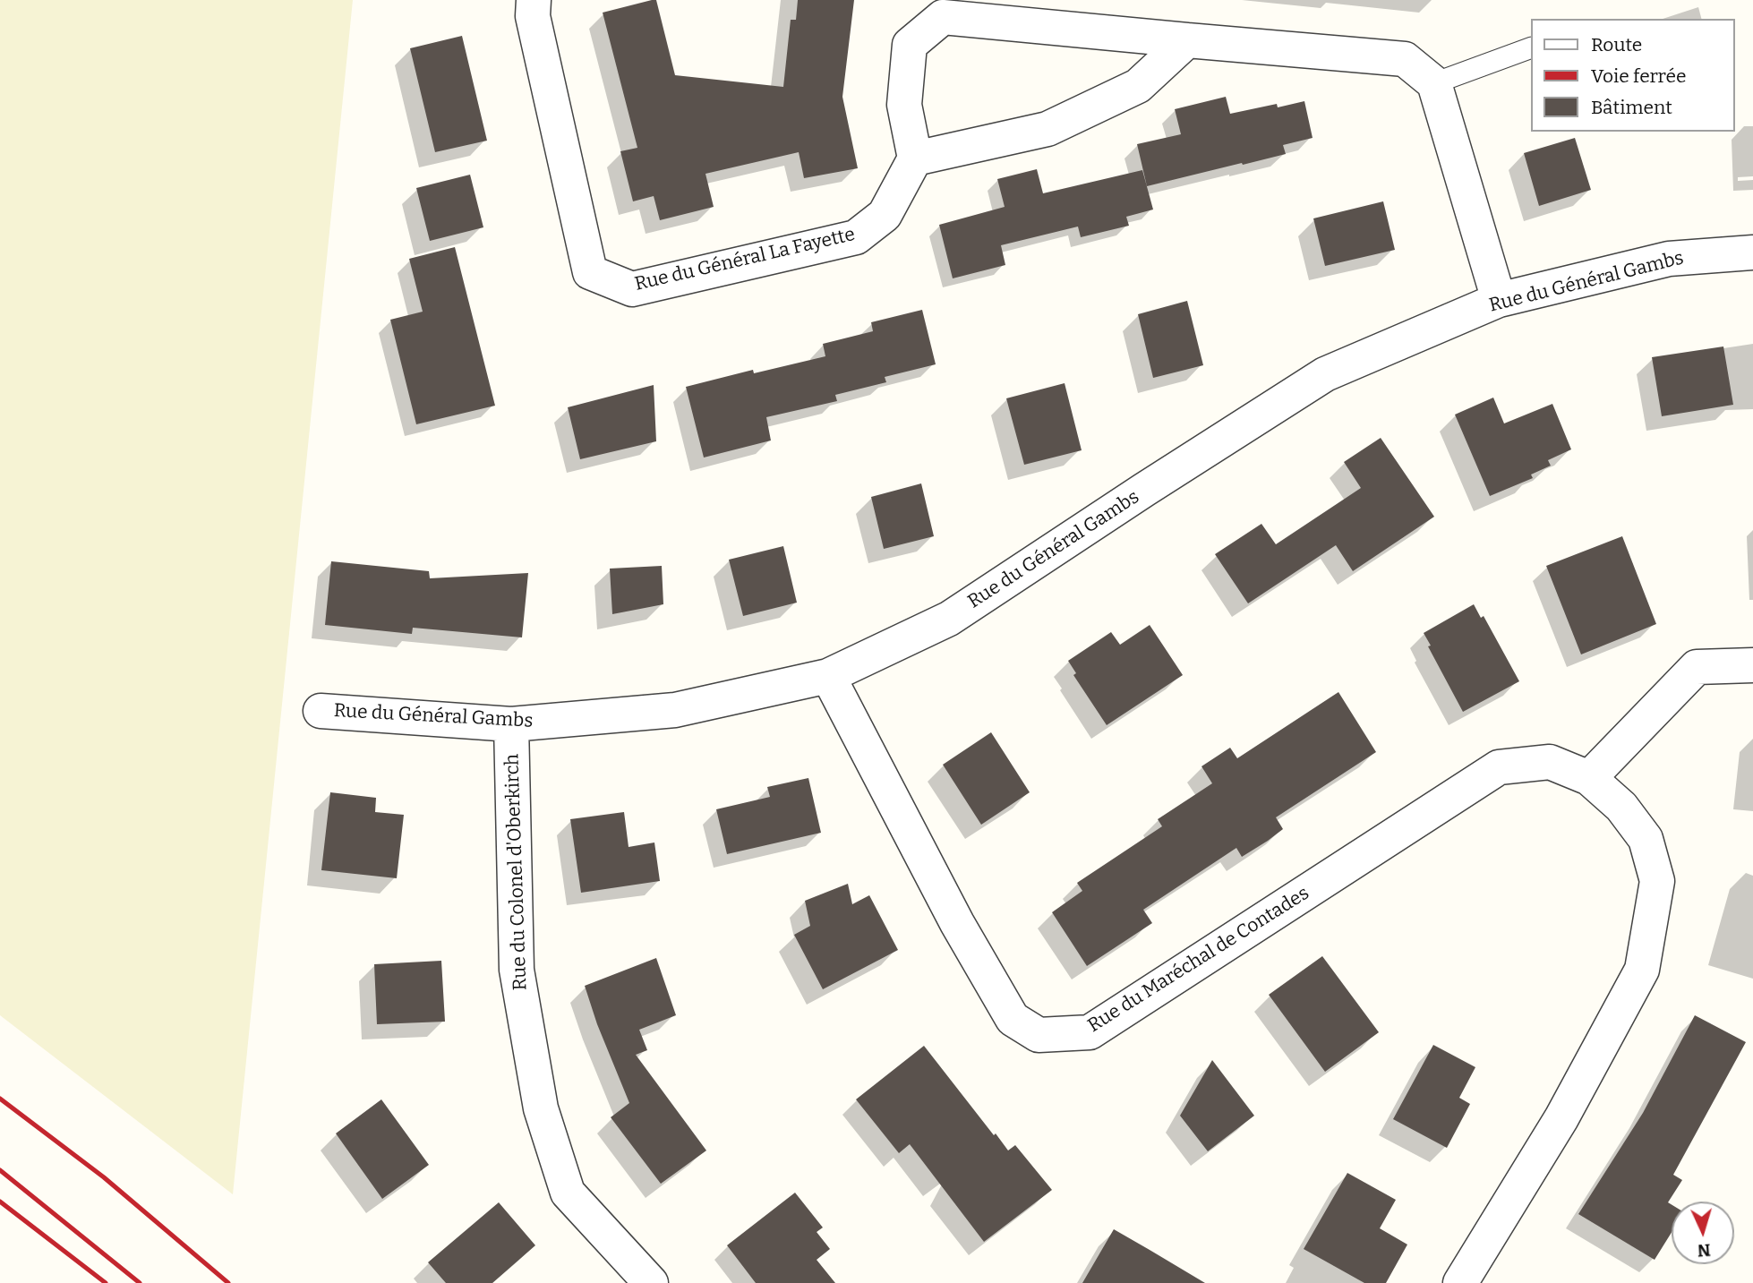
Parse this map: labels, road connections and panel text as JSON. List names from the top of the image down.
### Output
{
  "streets": {
    "street": [
      "Rue du Général La Fayette",
      "Rue du Général Gambs",
      "Rue du Colonel d'Oberkirch",
      "Rue du Maréchal de Contades"
    ]
  },
  "crossings": [
    ["Rue du Général Gambs", "Rue du Colonel d'Oberkirch"],
    ["Rue du Général Gambs", "Rue du Maréchal de Contades"]
  ],
  "legend": ["Route", "Voie ferrée", "Bâtiment"],
  "north": "bottom"
}
